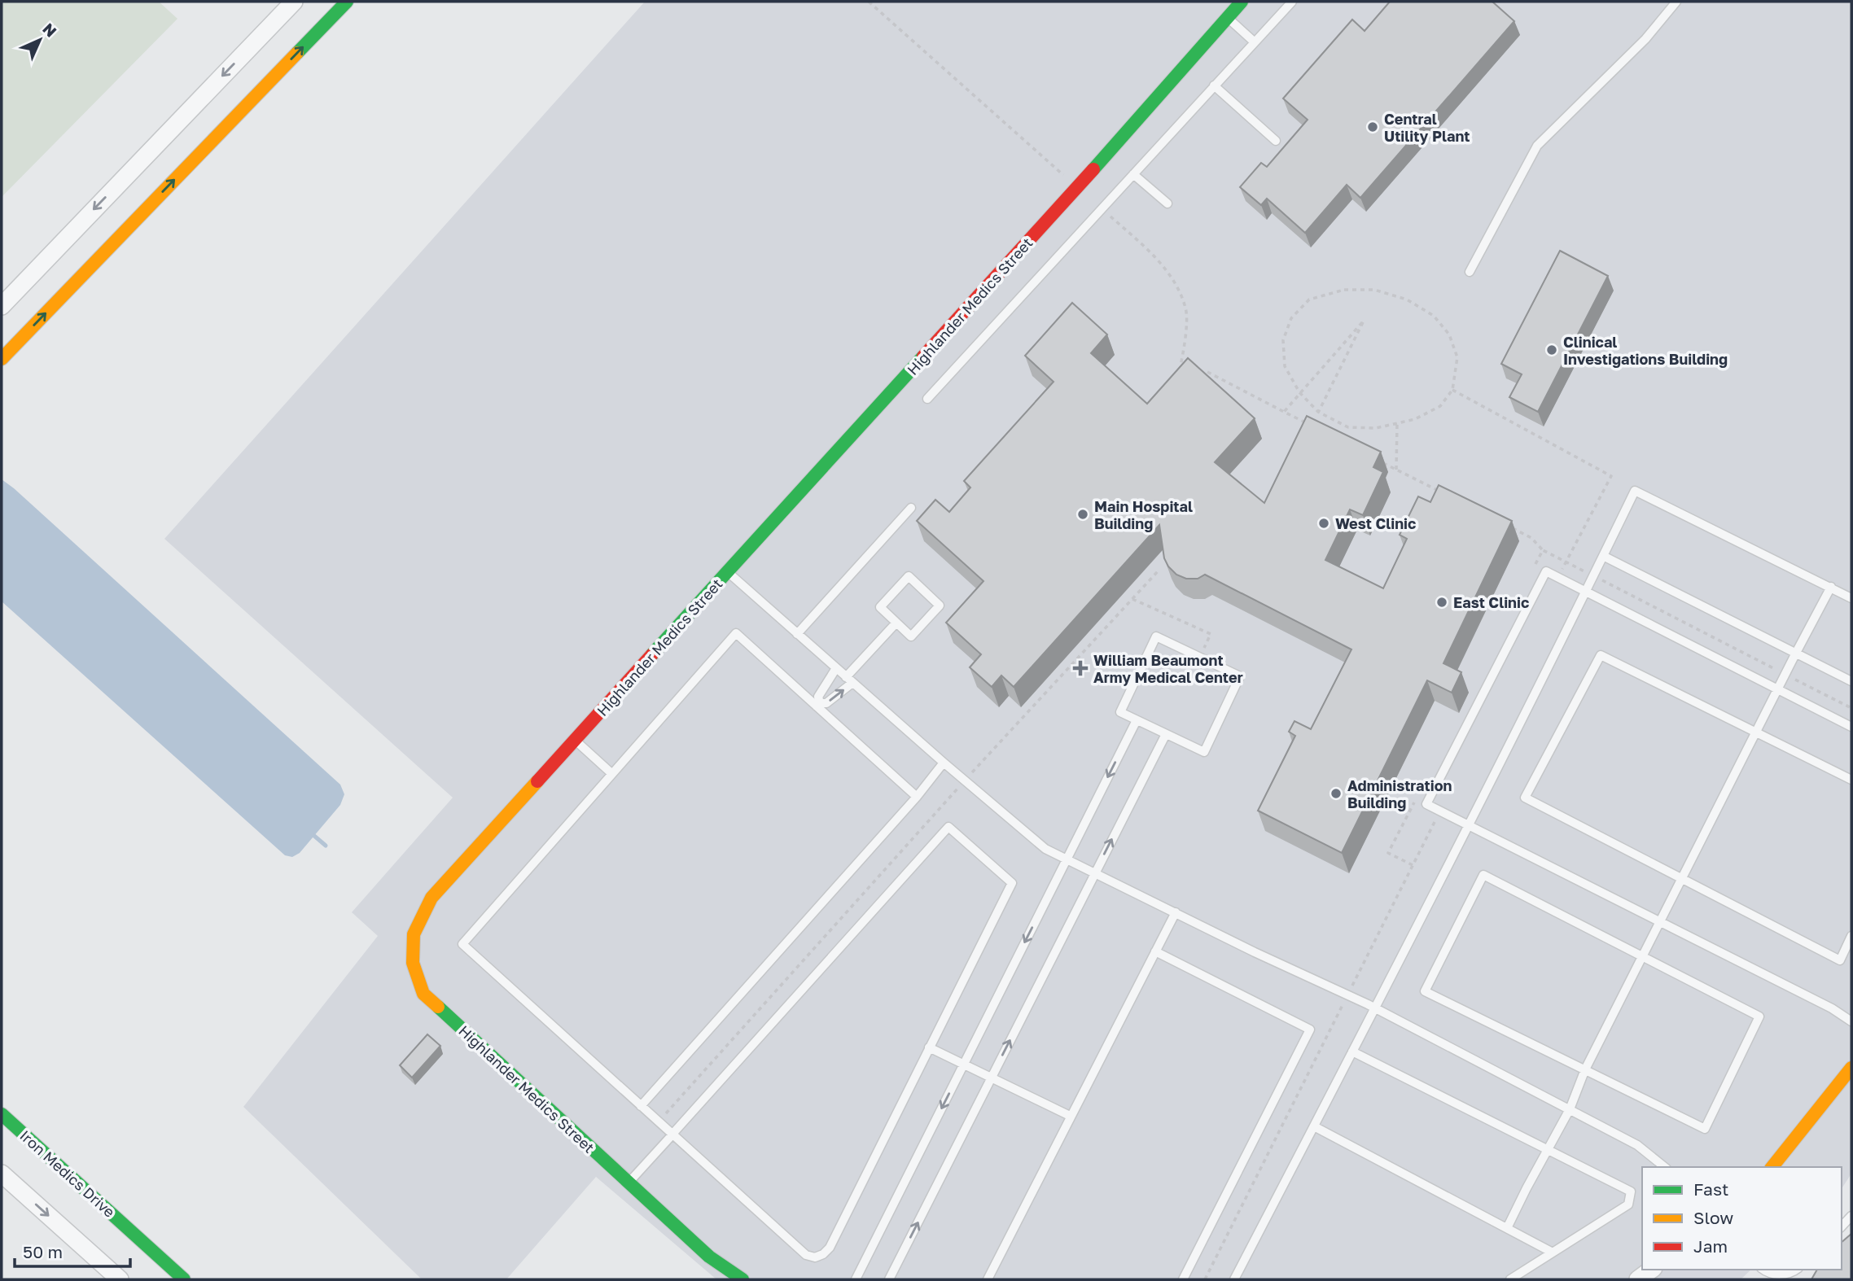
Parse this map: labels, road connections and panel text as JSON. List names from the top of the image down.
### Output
{
  "streets": {
    "street": ["Highlander Medics Street", "Iron Medics Drive"]
  },
  "places": {
    "other": [
      "Central Utility Plant",
      "Clinical Investigations Building",
      "Main Hospital Building",
      "West Clinic",
      "East Clinic",
      "Administration Building"
    ],
    "health": ["William Beaumont Army Medical Center"]
  },
  "legend": ["Fast", "Slow", "Jam"],
  "scale_bar": "50 m",
  "north": "top right"
}
